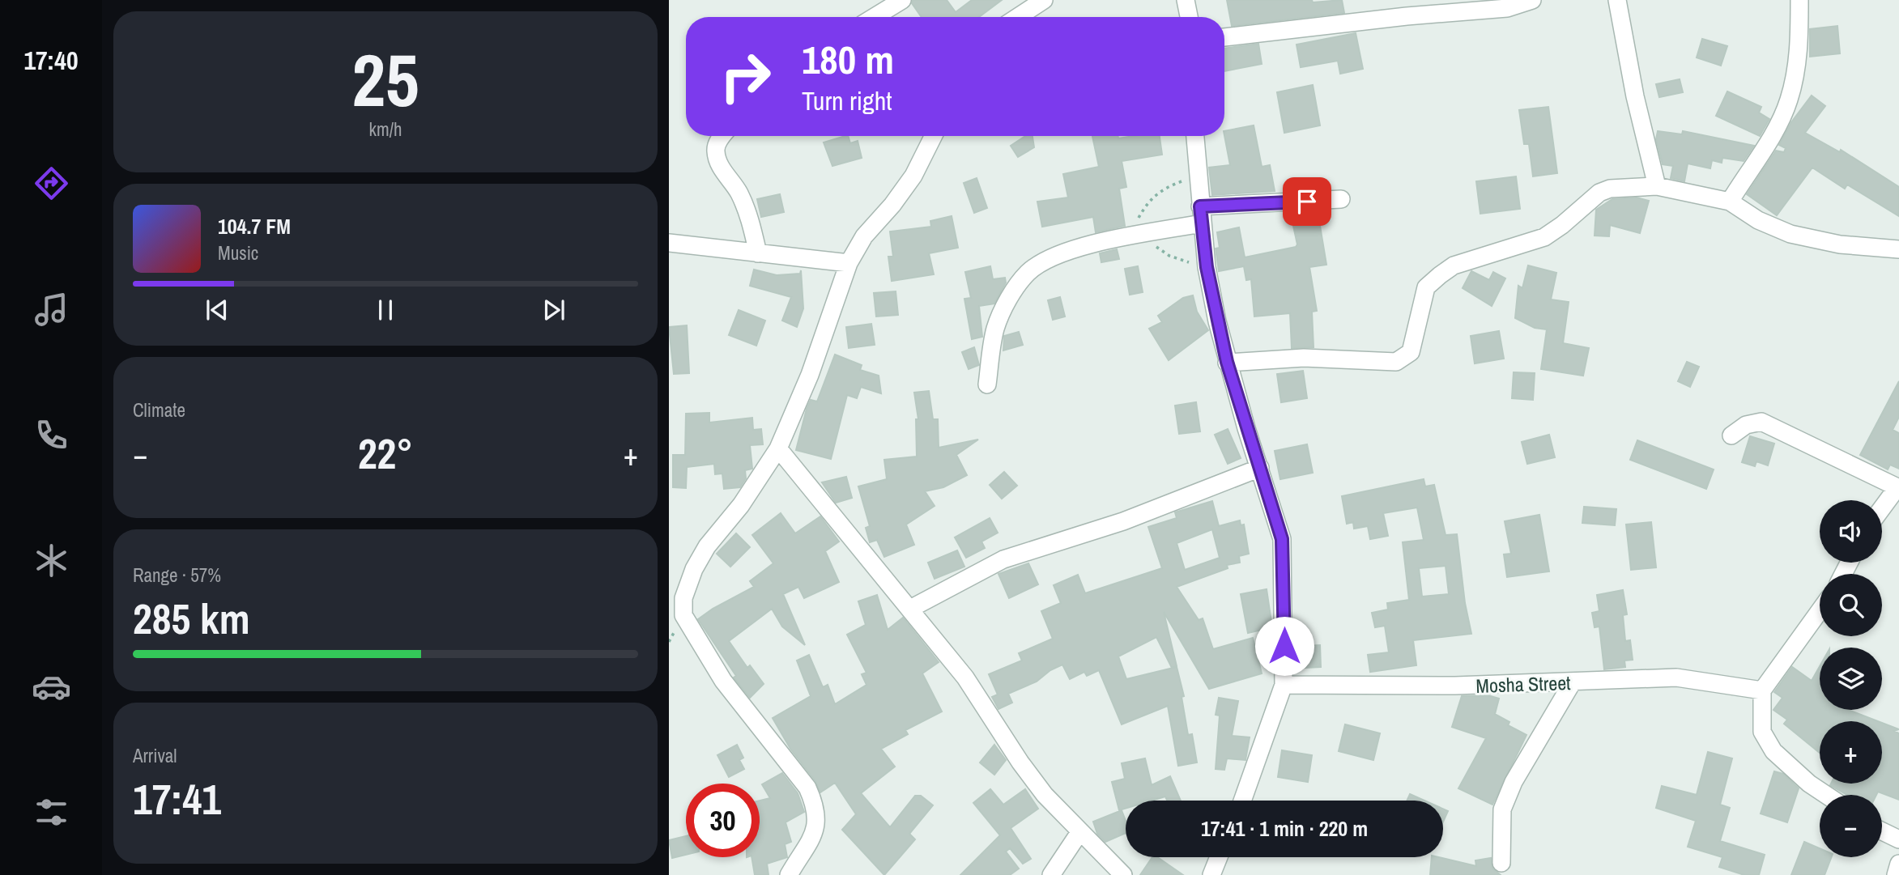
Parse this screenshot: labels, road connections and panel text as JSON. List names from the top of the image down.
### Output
{
  "streets": {
    "street": ["Mosha Street"]
  },
  "page": {
    "tabs": "17:40",
    "tile": [
      ["25", "km/h"],
      "Climate",
      ["Range · 57%", "285 km"],
      ["Arrival", "17:41"]
    ],
    "turn": ["180 m", "Turn right"],
    "song": ["104.7 FM", "Music"],
    "heat": ["−", "22°", "+"],
    "map_buttons": ["+", "−"],
    "limit": "30",
    "trip": "17:41 · 1 min · 220 m"
  }
}
